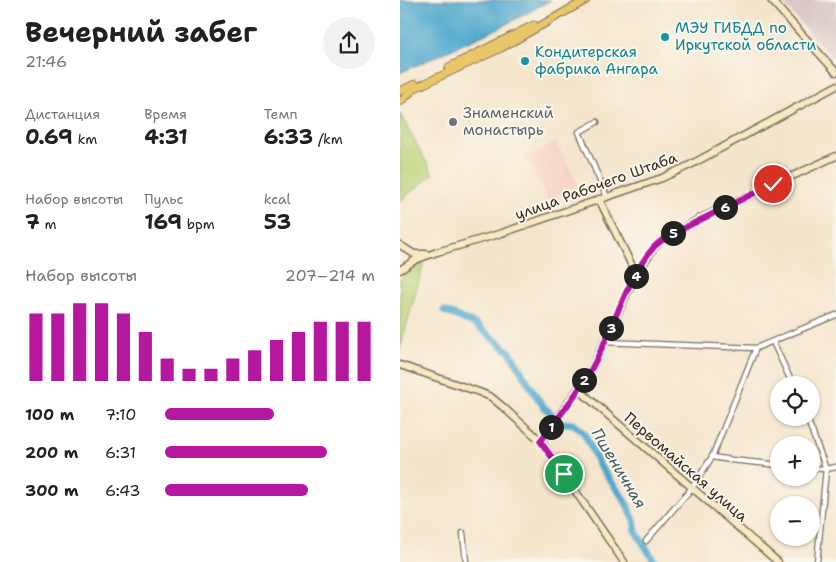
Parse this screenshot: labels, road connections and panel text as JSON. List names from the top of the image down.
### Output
{
  "streets": {
    "main road": ["улица Рабочего Штаба", "Первомайская улица"]
  },
  "water": ["Пшеничная"],
  "places": ["МЭУ ГИБДД по Иркутской области", "Кондитерская фабрика Ангара", "Знаменский монастырь"],
  "page": {
    "heading": ["Вечерний забег", "21:46"],
    "stats": [
      ["Дистанция", "0.69 km"],
      ["Время", "4:31"],
      ["Темп", "6:33 /km"],
      ["Набор высоты", "7 m"],
      ["Пульс", "169 bpm"],
      ["kcal", "53"]
    ],
    "pins": [
      "6",
      "5",
      "4",
      "3",
      "2",
      "1"
    ],
    "chart": ["Набор высоты", "207–214 m"],
    "map_buttons": ["+", "−"],
    "list": [
      {
        "name": "100 m",
        "note": "7:10"
      },
      {
        "name": "200 m",
        "note": "6:31"
      },
      {
        "name": "300 m",
        "note": "6:43"
      }
    ]
  }
}
